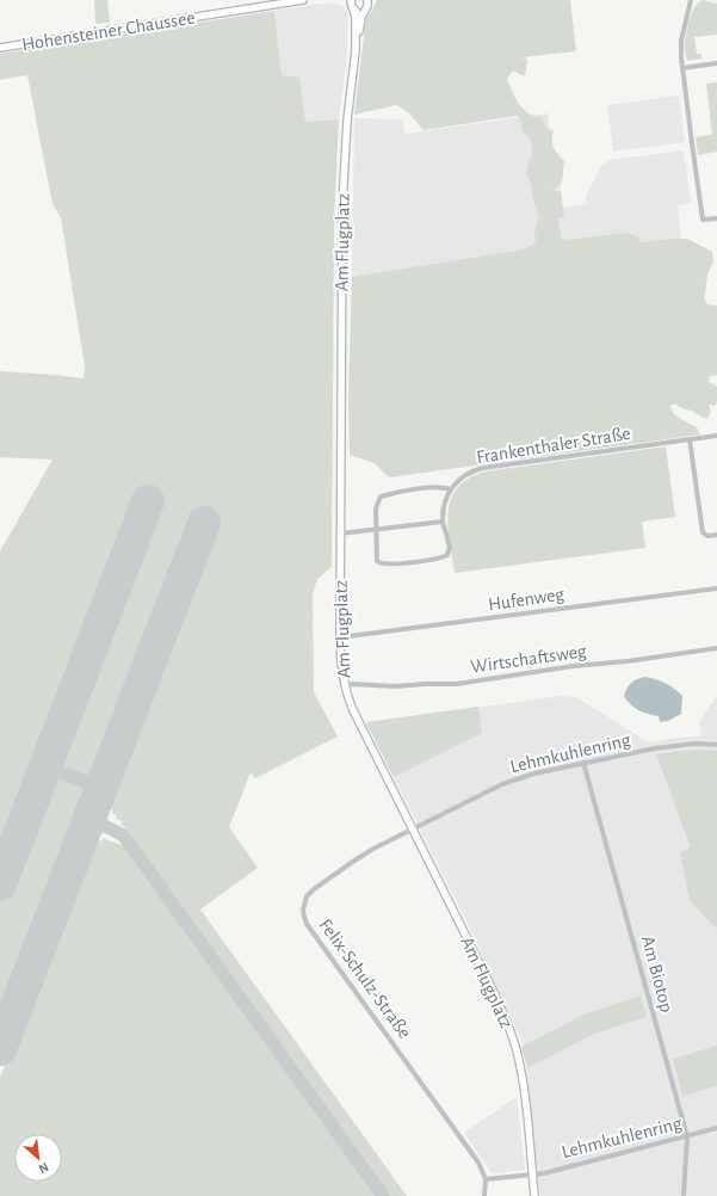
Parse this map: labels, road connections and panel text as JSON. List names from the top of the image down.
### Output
{
  "streets": {
    "street": [
      "Hohensteiner Chaussee",
      "Am Flugplatz",
      "Frankenthaler Straße",
      "Hufenweg",
      "Wirtschaftsweg",
      "Lehmkuhlenring",
      "Am Biotop",
      "Felix-Schulz-Straße"
    ]
  },
  "crossings": [
    ["Am Flugplatz", "Hufenweg"],
    ["Am Flugplatz", "Wirtschaftsweg"],
    ["Am Flugplatz", "Lehmkuhlenring"],
    ["Am Flugplatz", "Felix-Schulz-Straße"],
    ["Lehmkuhlenring", "Am Biotop"],
    ["Lehmkuhlenring", "Felix-Schulz-Straße"]
  ],
  "north": "bottom right"
}
